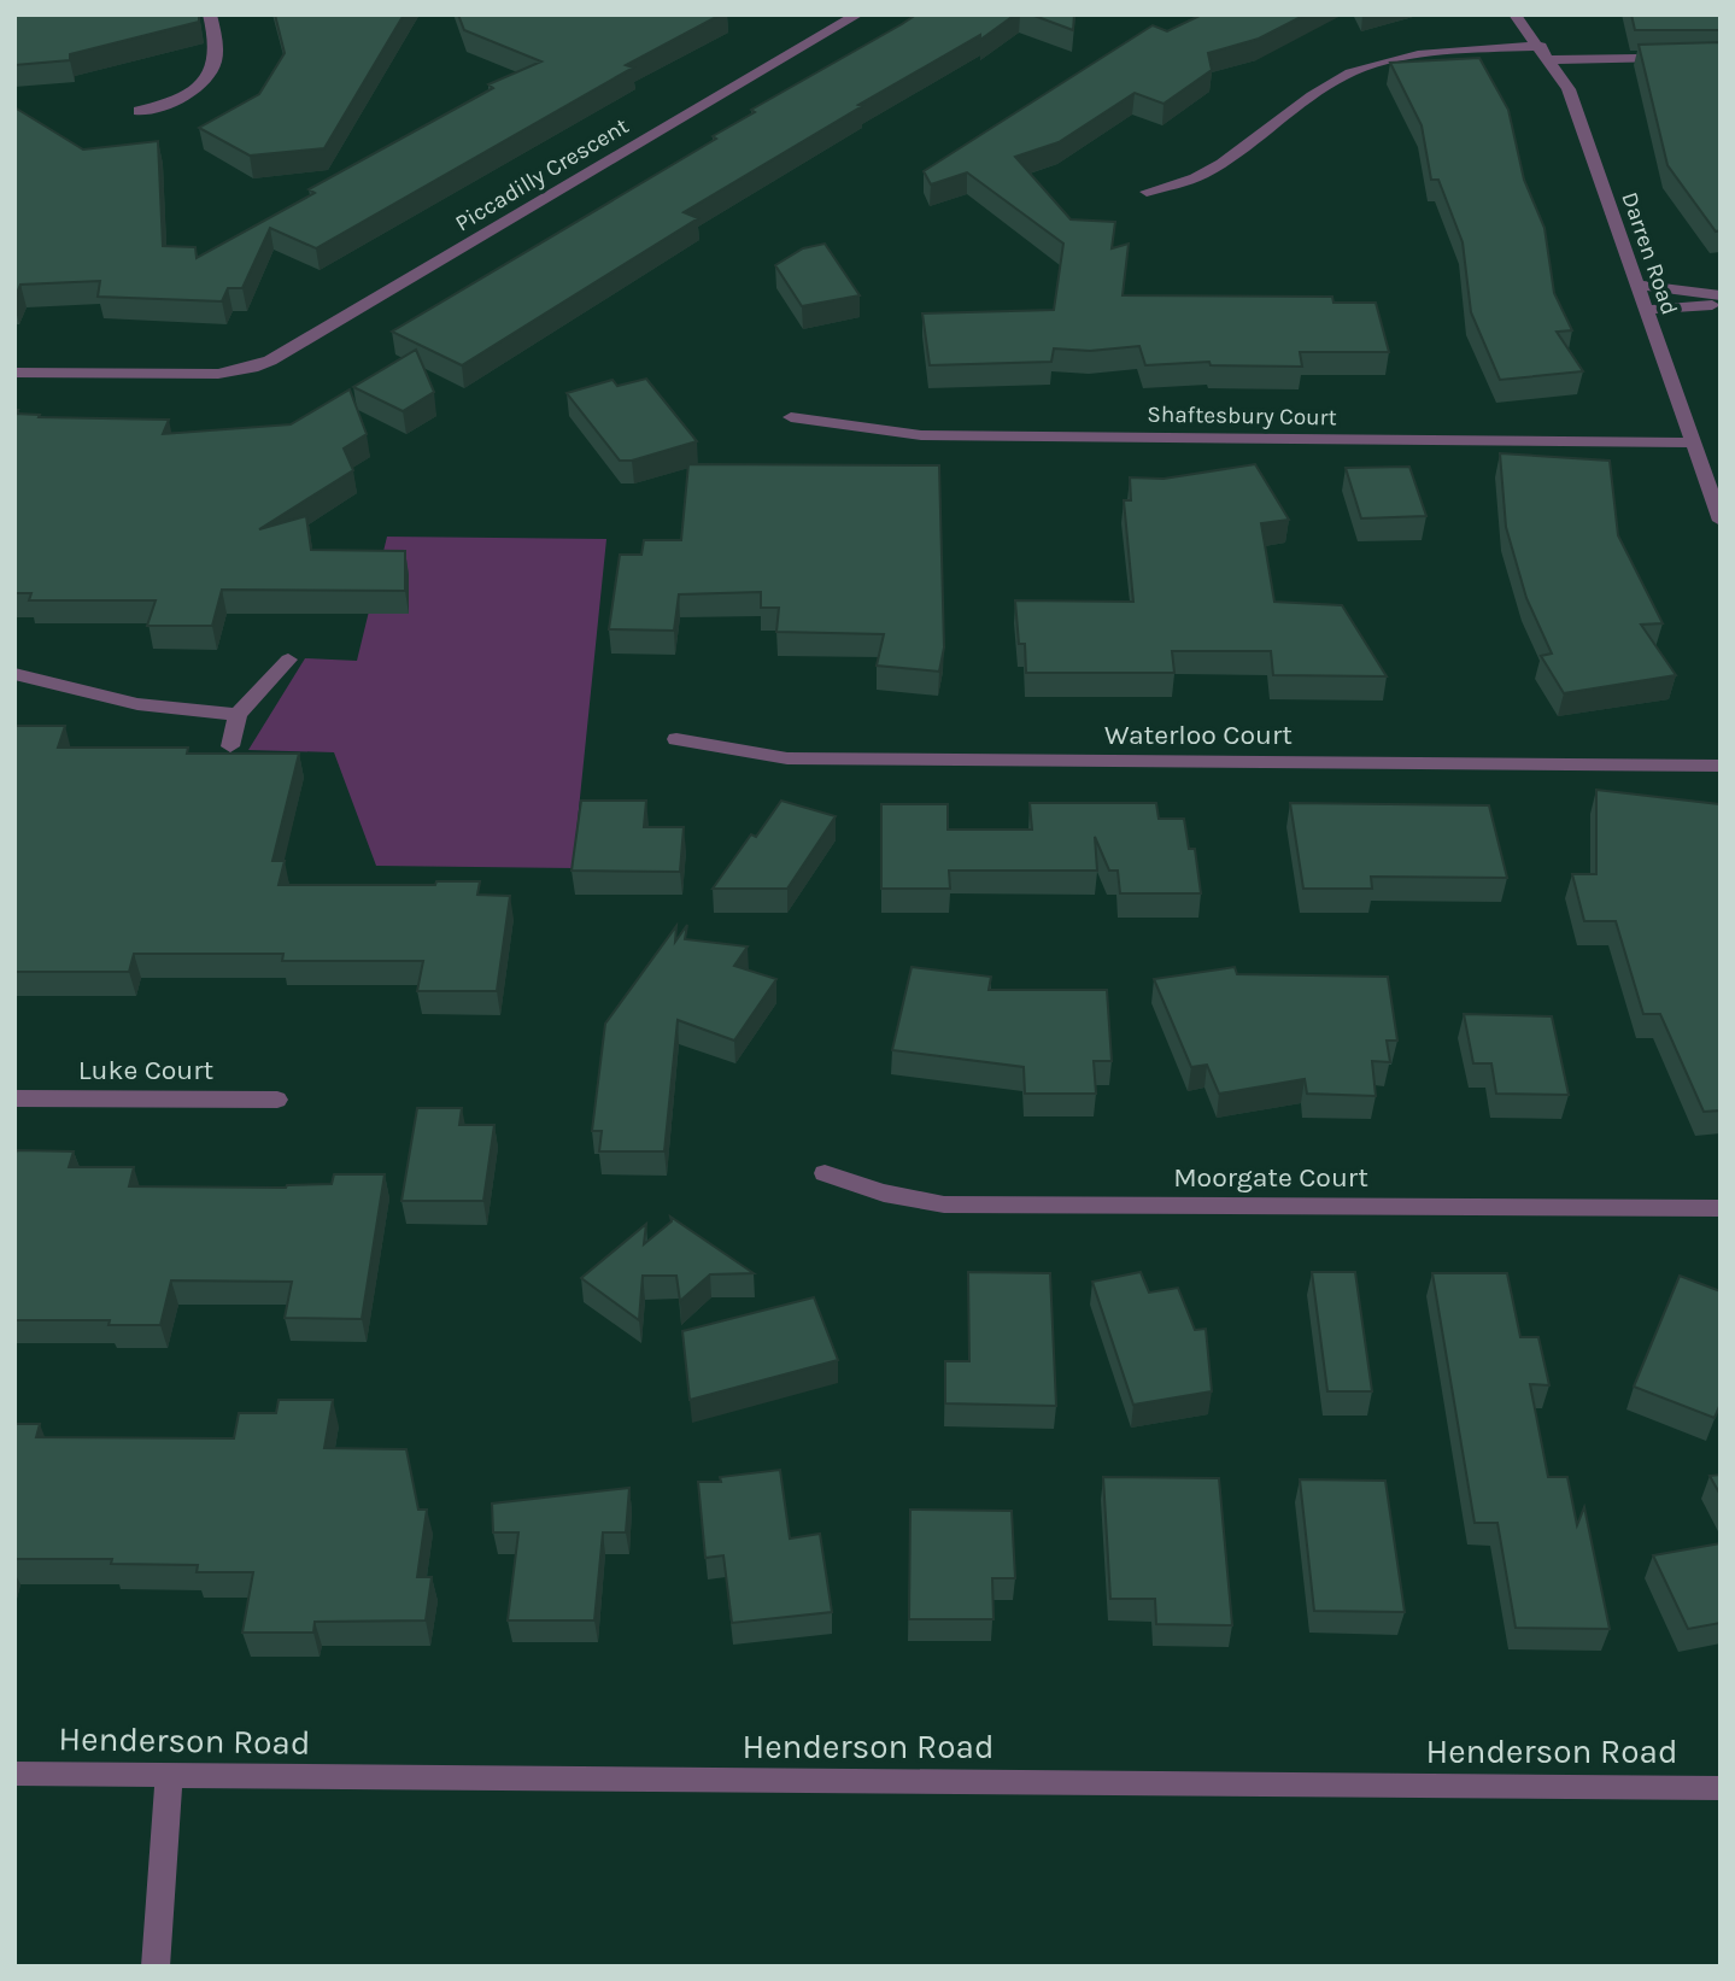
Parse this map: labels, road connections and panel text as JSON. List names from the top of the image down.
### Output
{
  "streets": {
    "street": [
      "Piccadilly Crescent",
      "Darren Road",
      "Shaftesbury Court",
      "Waterloo Court",
      "Luke Court",
      "Moorgate Court",
      "Henderson Road"
    ]
  },
  "crossings": [
    ["Darren Road", "Shaftesbury Court"]
  ]
}
